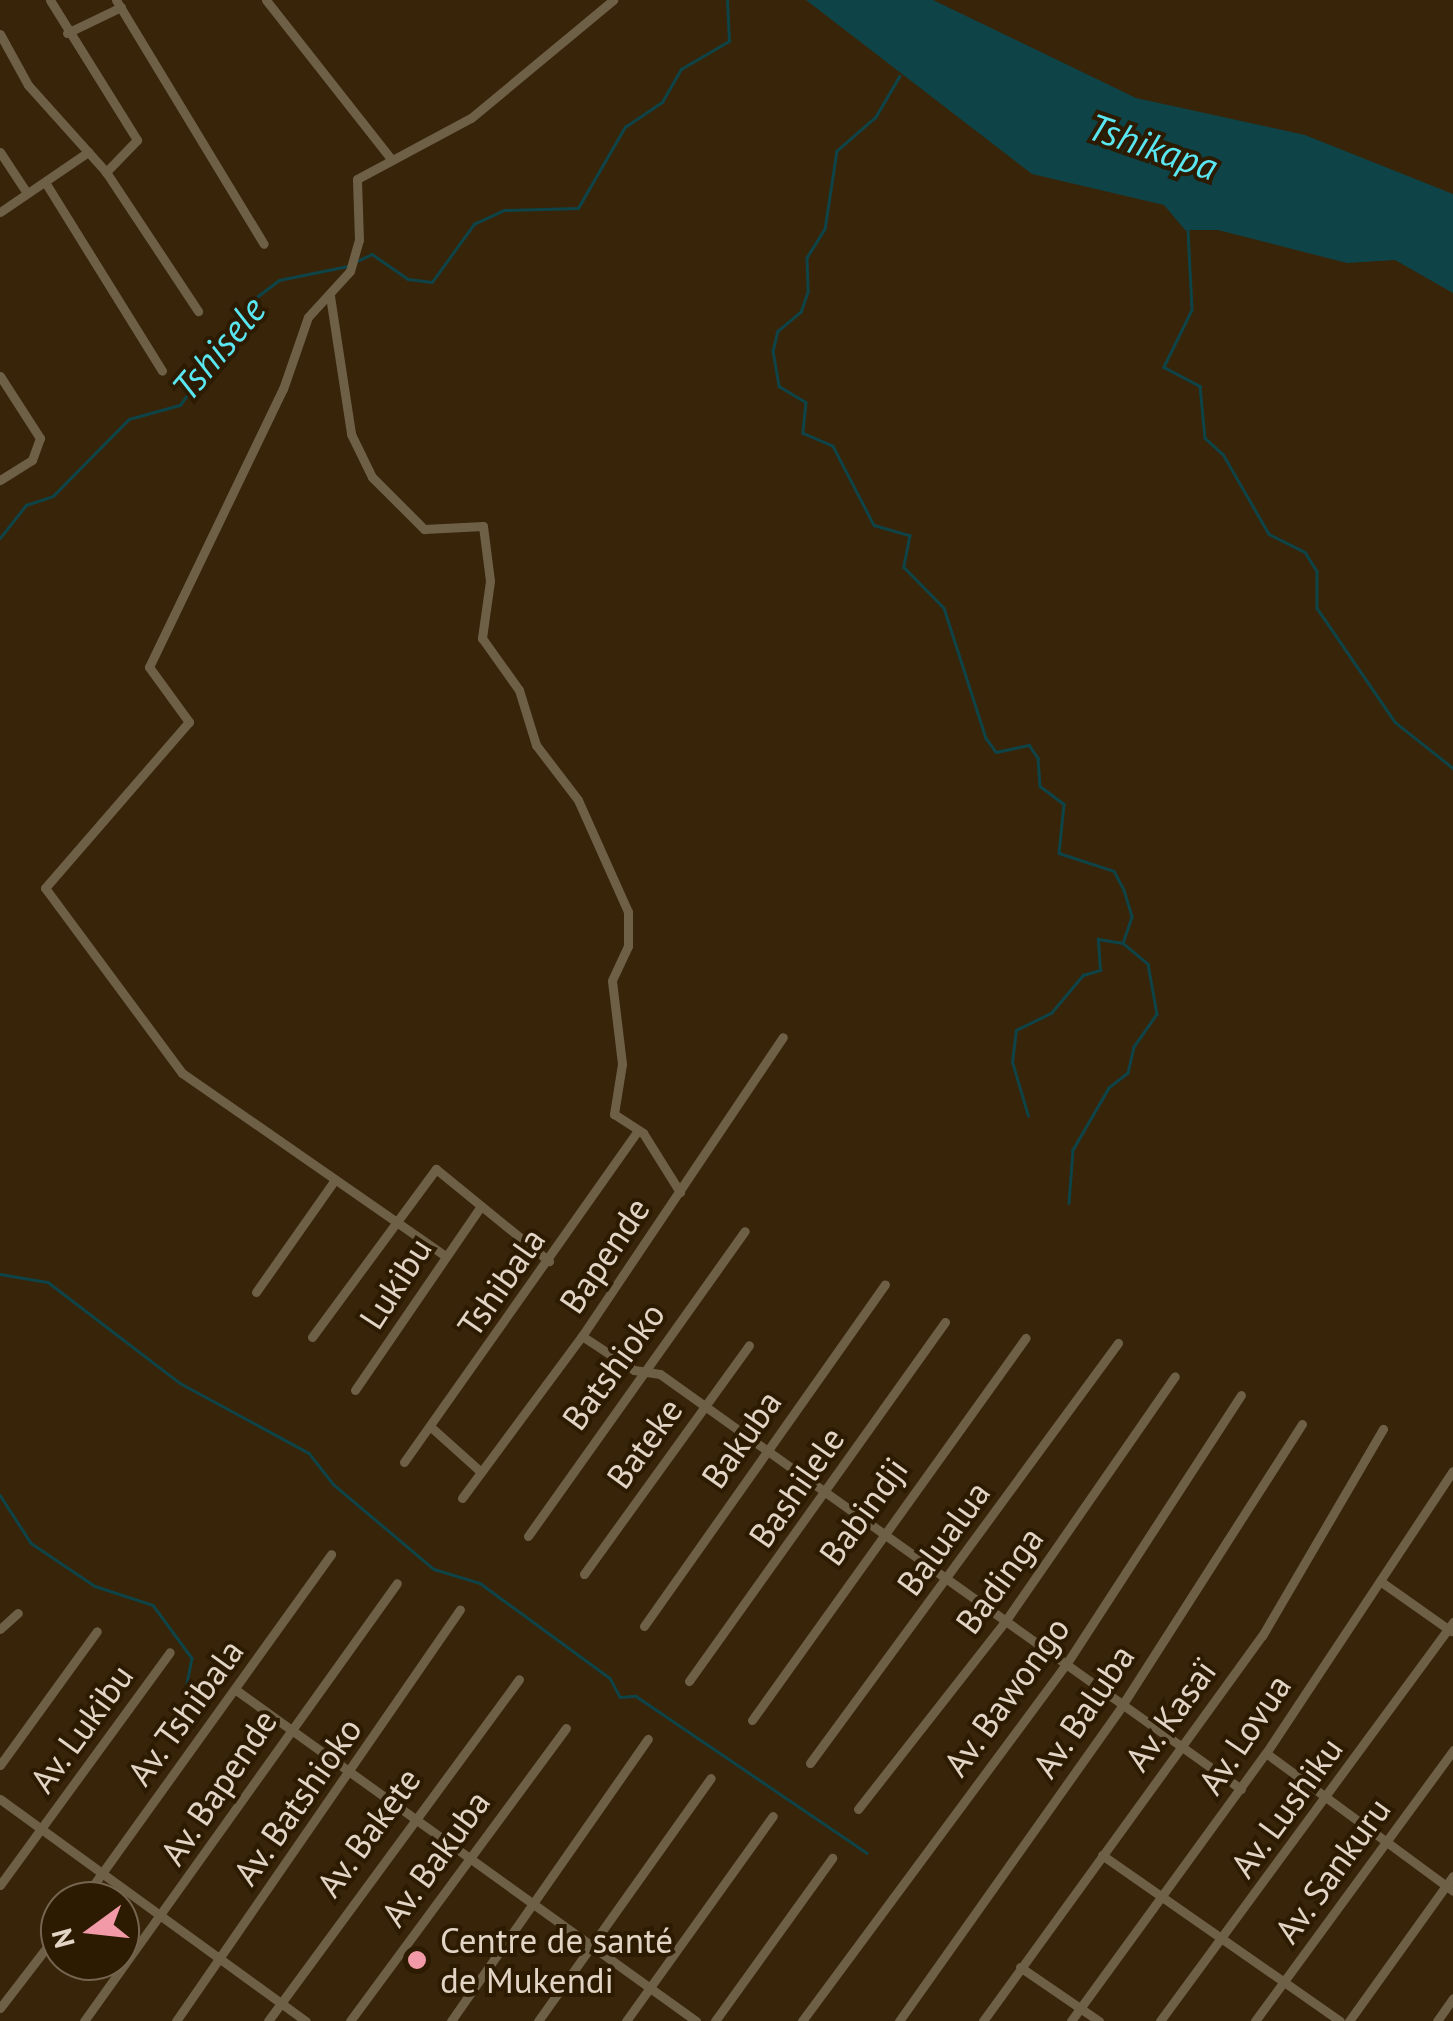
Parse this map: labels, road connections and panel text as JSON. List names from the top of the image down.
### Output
{
  "streets": {
    "street": [
      "Bapende",
      "Tshibala",
      "Lukibu",
      "Batshioko",
      "Bakuba",
      "Bateke",
      "Bashilele",
      "Babindji",
      "Balualua",
      "Badinga",
      "Av. Bawongo",
      "Av. Baluba",
      "Av. Tshibala",
      "Av. Kasaï",
      "Av. Lukibu",
      "Av. Lovua",
      "Av. Bapende",
      "Av. Batshioko",
      "Av. Lushiku",
      "Av. Bakete",
      "Av. Bakuba",
      "Av. Sankuru"
    ]
  },
  "water": ["Tshikapa", "Tshisele"],
  "places": ["Centre de santé de Mukendi"],
  "north": "left"
}
